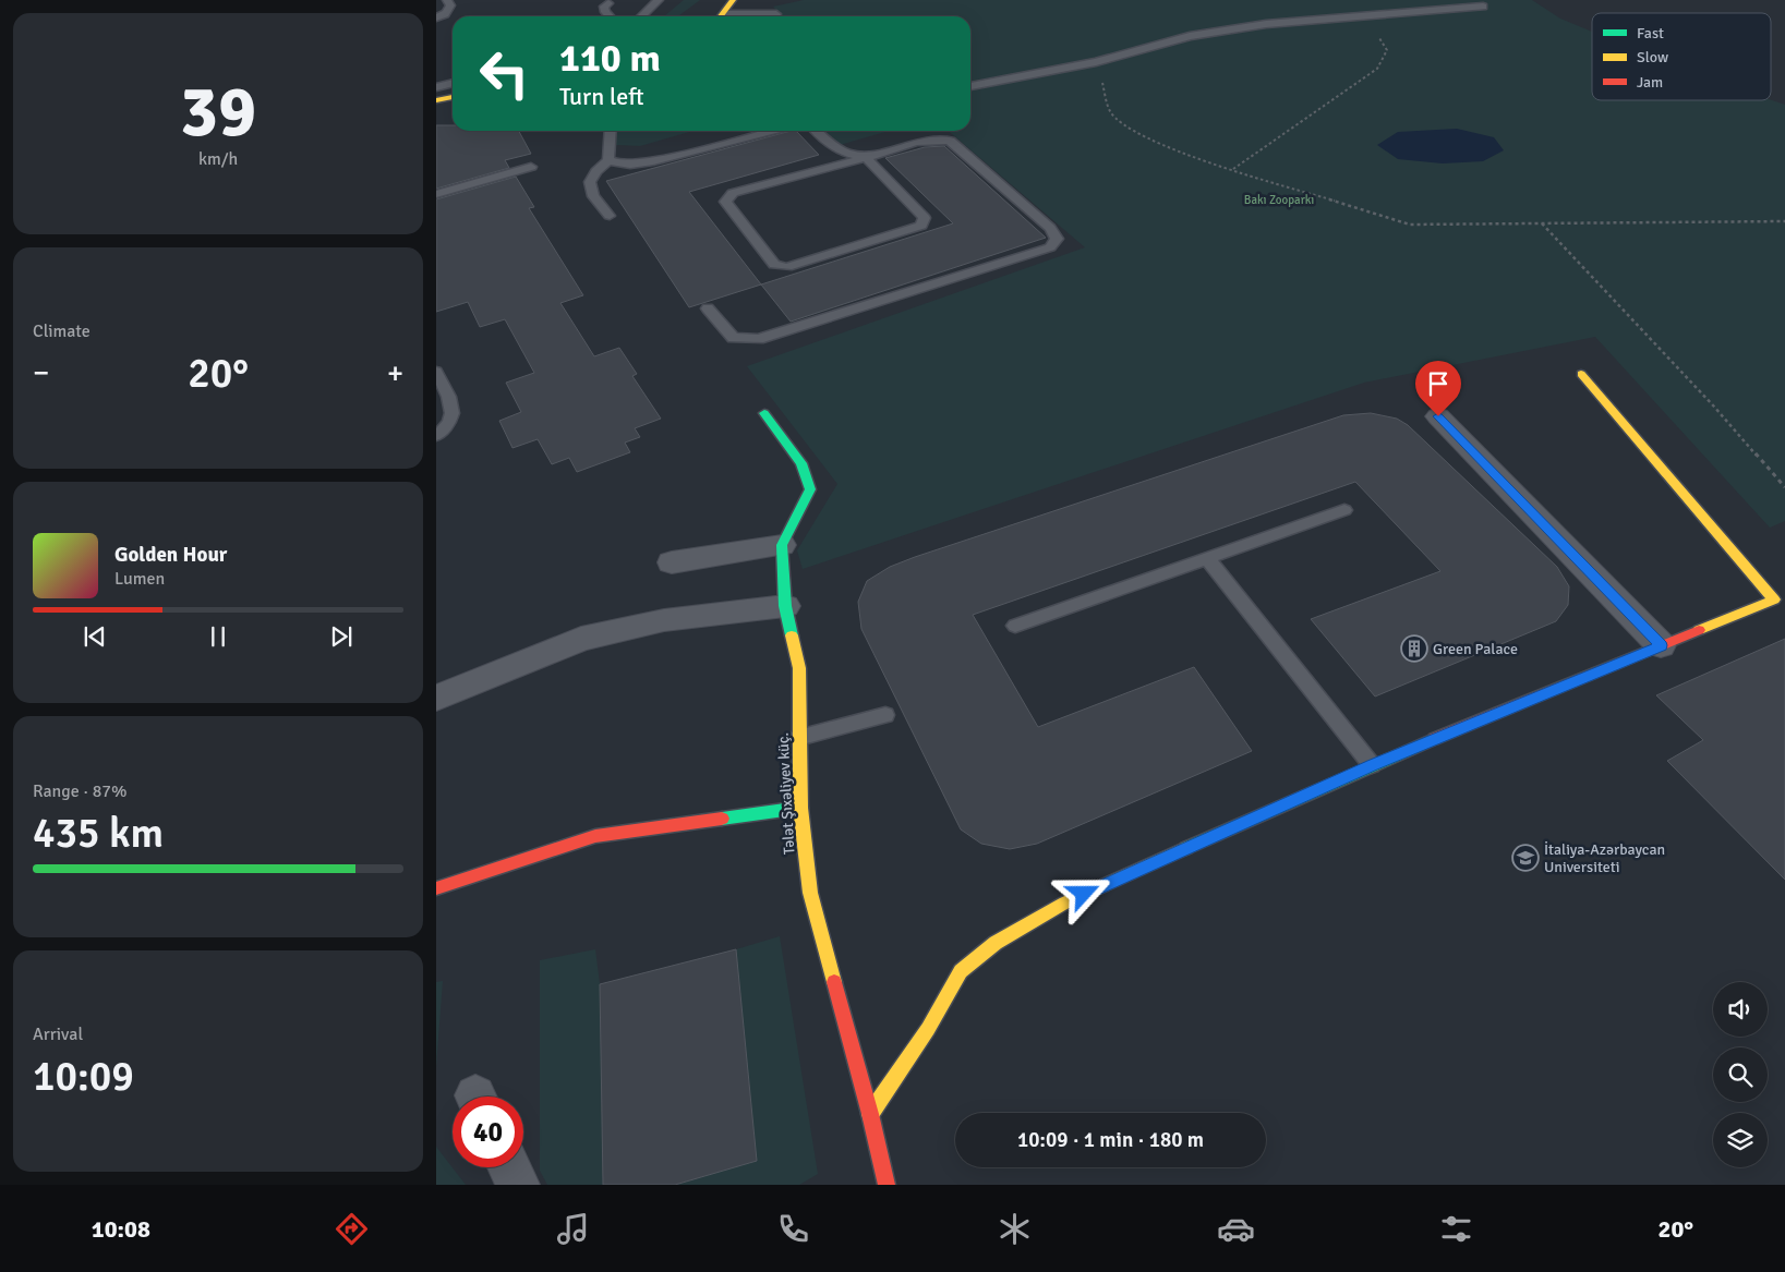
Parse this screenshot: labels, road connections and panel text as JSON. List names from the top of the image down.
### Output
{
  "streets": {
    "street": ["Tələt Şıxəliyev küç."]
  },
  "parks": ["Bakı Zooparkı"],
  "places": {
    "building": ["Green Palace"],
    "school or university": ["İtaliya-Azərbaycan Universiteti"]
  },
  "legend": ["Fast", "Slow", "Jam"],
  "page": {
    "tile": [
      ["39", "km/h"],
      "Climate",
      ["Range · 87%", "435 km"],
      ["Arrival", "10:09"]
    ],
    "turn": ["110 m", "Turn left"],
    "heat": ["−", "20°", "+"],
    "song": ["Golden Hour", "Lumen"],
    "limit": "40",
    "trip": "10:09 · 1 min · 180 m",
    "tabs": ["10:08", "20°"]
  }
}
